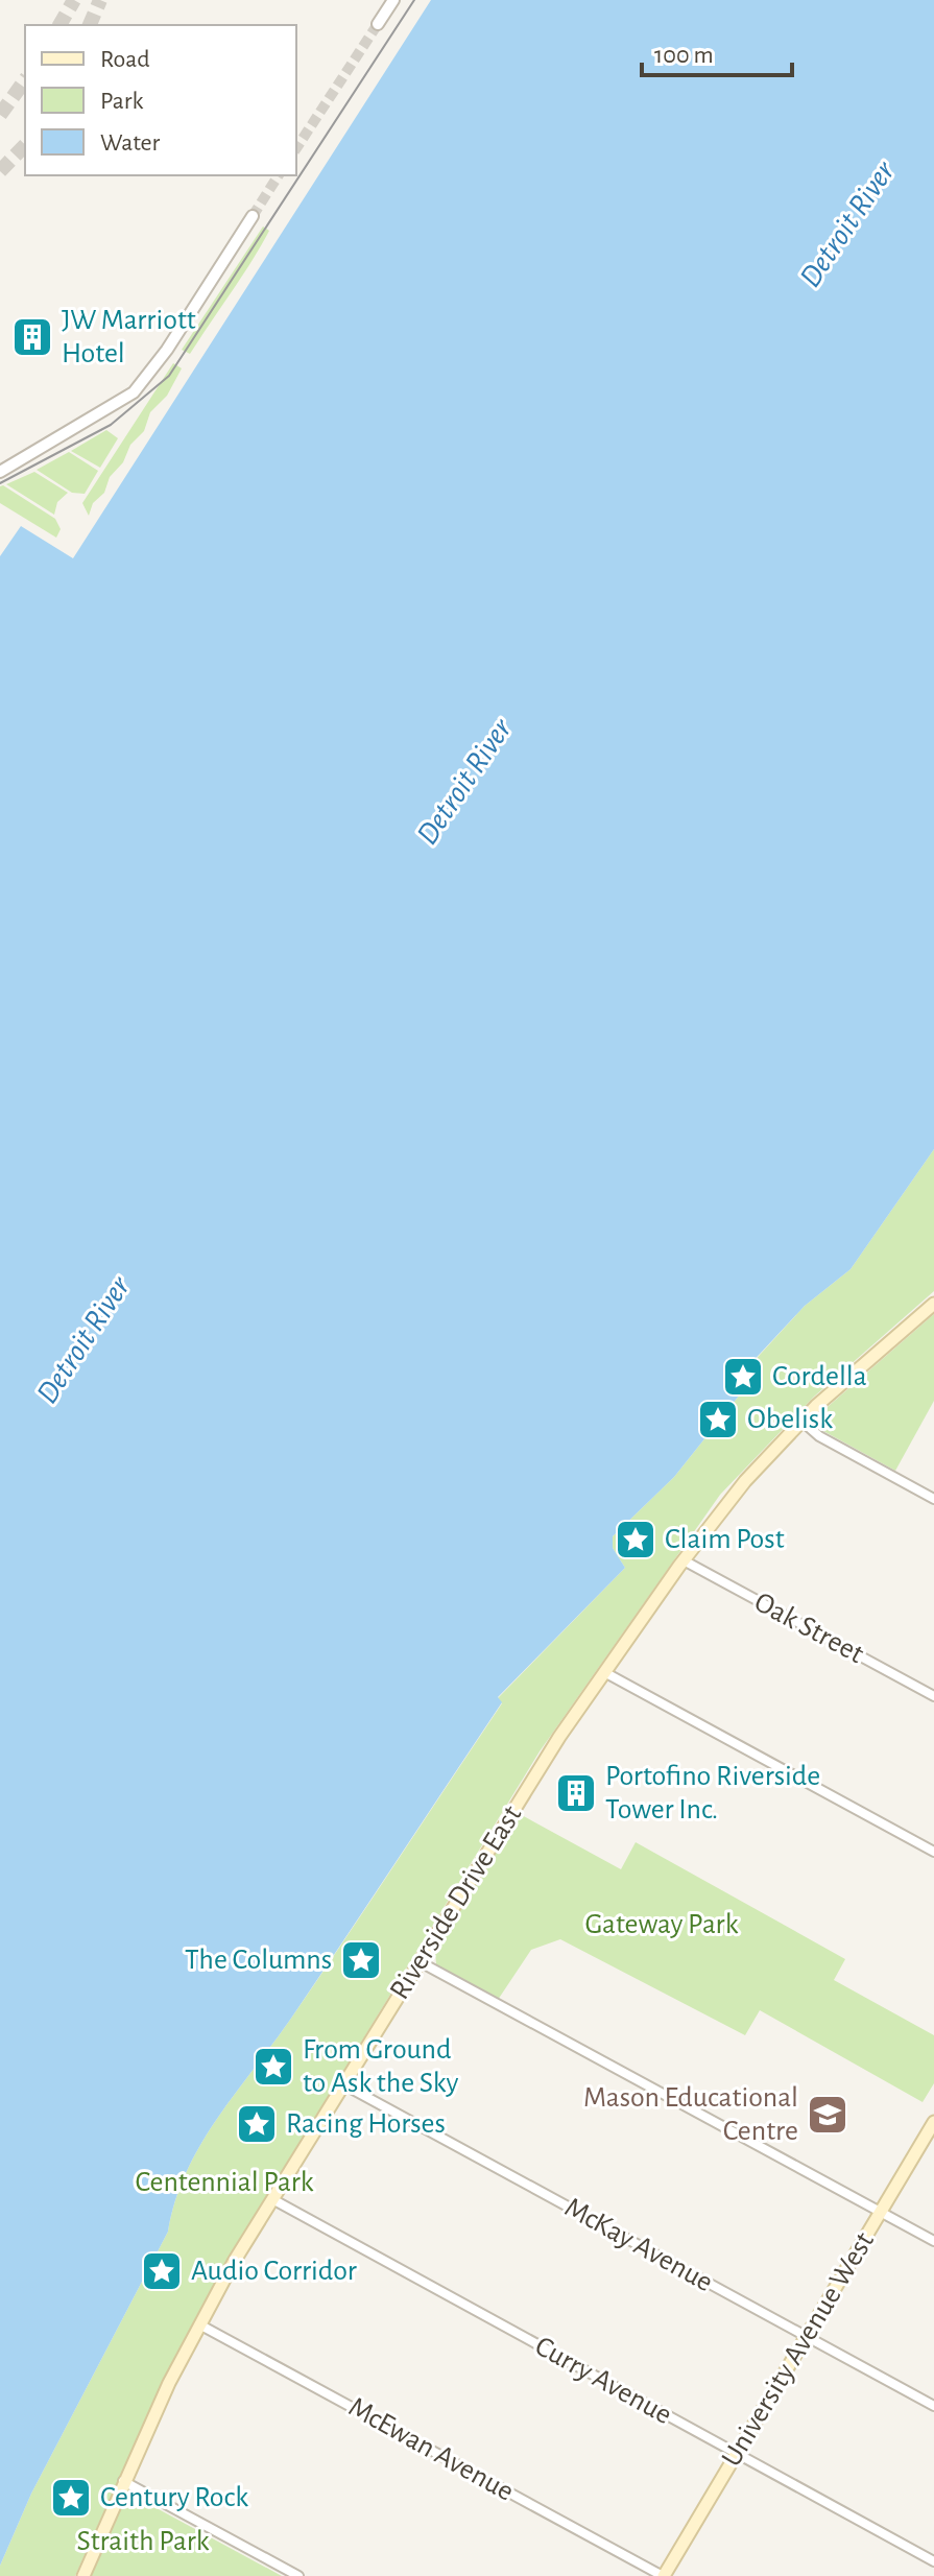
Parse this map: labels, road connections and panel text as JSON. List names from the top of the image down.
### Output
{
  "streets": {
    "main road": ["Riverside Drive East", "University Avenue West"],
    "street": [
      "Oak Street",
      "McKay Avenue",
      "Curry Avenue",
      "McEwan Avenue"
    ]
  },
  "crossings": [
    ["Oak Street", "Riverside Drive East"],
    ["Riverside Drive East", "McKay Avenue"],
    ["Riverside Drive East", "Curry Avenue"],
    ["Riverside Drive East", "McEwan Avenue"],
    ["McKay Avenue", "University Avenue West"],
    ["University Avenue West", "Curry Avenue"],
    ["University Avenue West", "McEwan Avenue"]
  ],
  "water": ["Detroit River"],
  "parks": ["Gateway Park", "Centennial Park", "Straith Park"],
  "places": {
    "building": ["JW Marriott Hotel", "Portofino Riverside Tower Inc."],
    "place": [
      "Cordella",
      "Obelisk",
      "Claim Post",
      "The Columns",
      "From Ground to Ask the Sky",
      "Racing Horses",
      "Audio Corridor",
      "Century Rock"
    ],
    "school or university": ["Mason Educational Centre"]
  },
  "legend": ["Road", "Park", "Water"],
  "scale_bar": "100 m"
}
